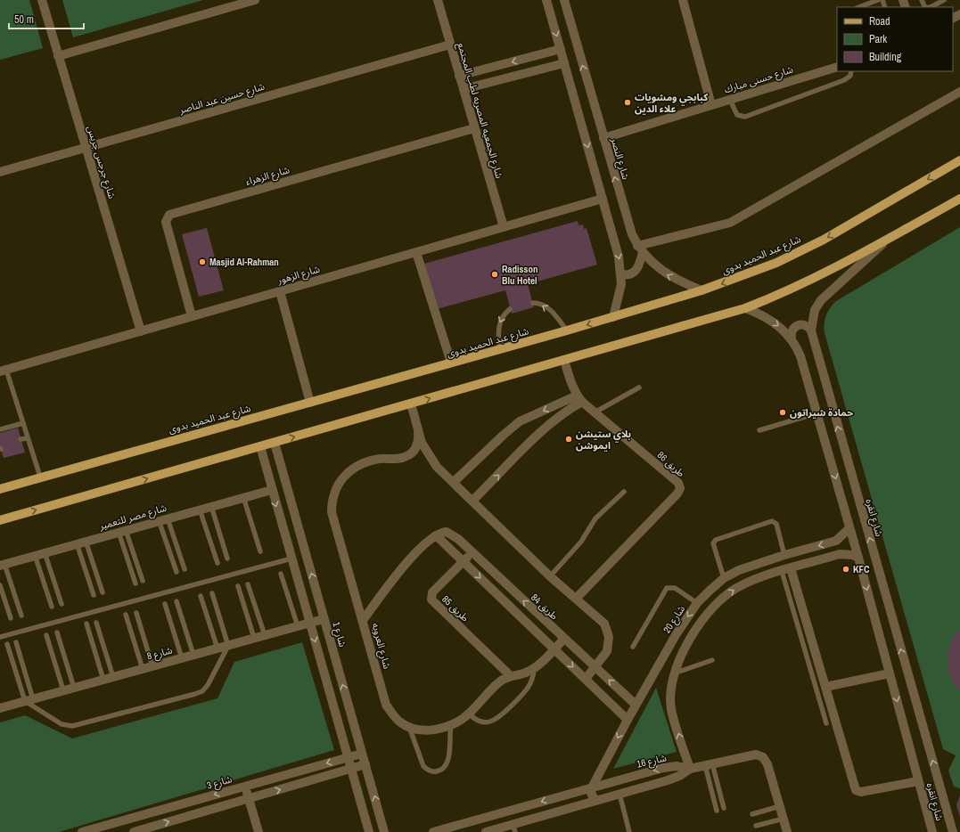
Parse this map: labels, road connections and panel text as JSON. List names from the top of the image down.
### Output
{
  "streets": {
    "main road": ["شارع عبد الحميد بدوى"],
    "street": [
      "شارع حسنى مبارك",
      "شارع حسين عبد الناصر",
      "شارع الجمعيه المصريه لطب المجتمع",
      "شارع النصر",
      "شارع جرجس جريس",
      "شارع الزهراء",
      "شارع الزهور",
      "طريق 86",
      "شارع مصر للتعمير",
      "شارع انقره",
      "طريق 84",
      "طريق 85",
      "شارع 20",
      "شارع 1",
      "شارع العروبه",
      "شارع 8",
      "شارع 16",
      "شارع 3"
    ]
  },
  "crossings": [
    ["شارع حسنى مبارك", "شارع النصر"],
    ["شارع حسين عبد الناصر", "شارع الجمعيه المصريه لطب المجتمع"],
    ["شارع حسين عبد الناصر", "شارع جرجس جريس"],
    ["شارع الجمعيه المصريه لطب المجتمع", "شارع الزهراء"],
    ["شارع الجمعيه المصريه لطب المجتمع", "شارع الزهور"],
    ["شارع النصر", "شارع عبد الحميد بدوى"],
    ["شارع جرجس جريس", "شارع الزهور"],
    ["شارع الزهراء", "شارع الزهور"],
    ["شارع انقره", "شارع 20"],
    ["طريق 84", "طريق 85"],
    ["طريق 84", "شارع 20"],
    ["طريق 84", "شارع العروبه"],
    ["طريق 85", "شارع العروبه"],
    ["شارع 20", "شارع 16"],
    ["شارع 1", "شارع 8"],
    ["شارع 1", "شارع 3"]
  ],
  "one_way": ["شارع 20"],
  "places": [
    "كبابجي ومشويات علاء الدين",
    "Masjid Al-Rahman",
    "Radisson Blu Hotel",
    "حمادة شيراتون",
    "بلاي ستيشن ايموشن",
    "KFC"
  ],
  "legend": ["Road", "Park", "Building"],
  "scale_bar": "50 m"
}
